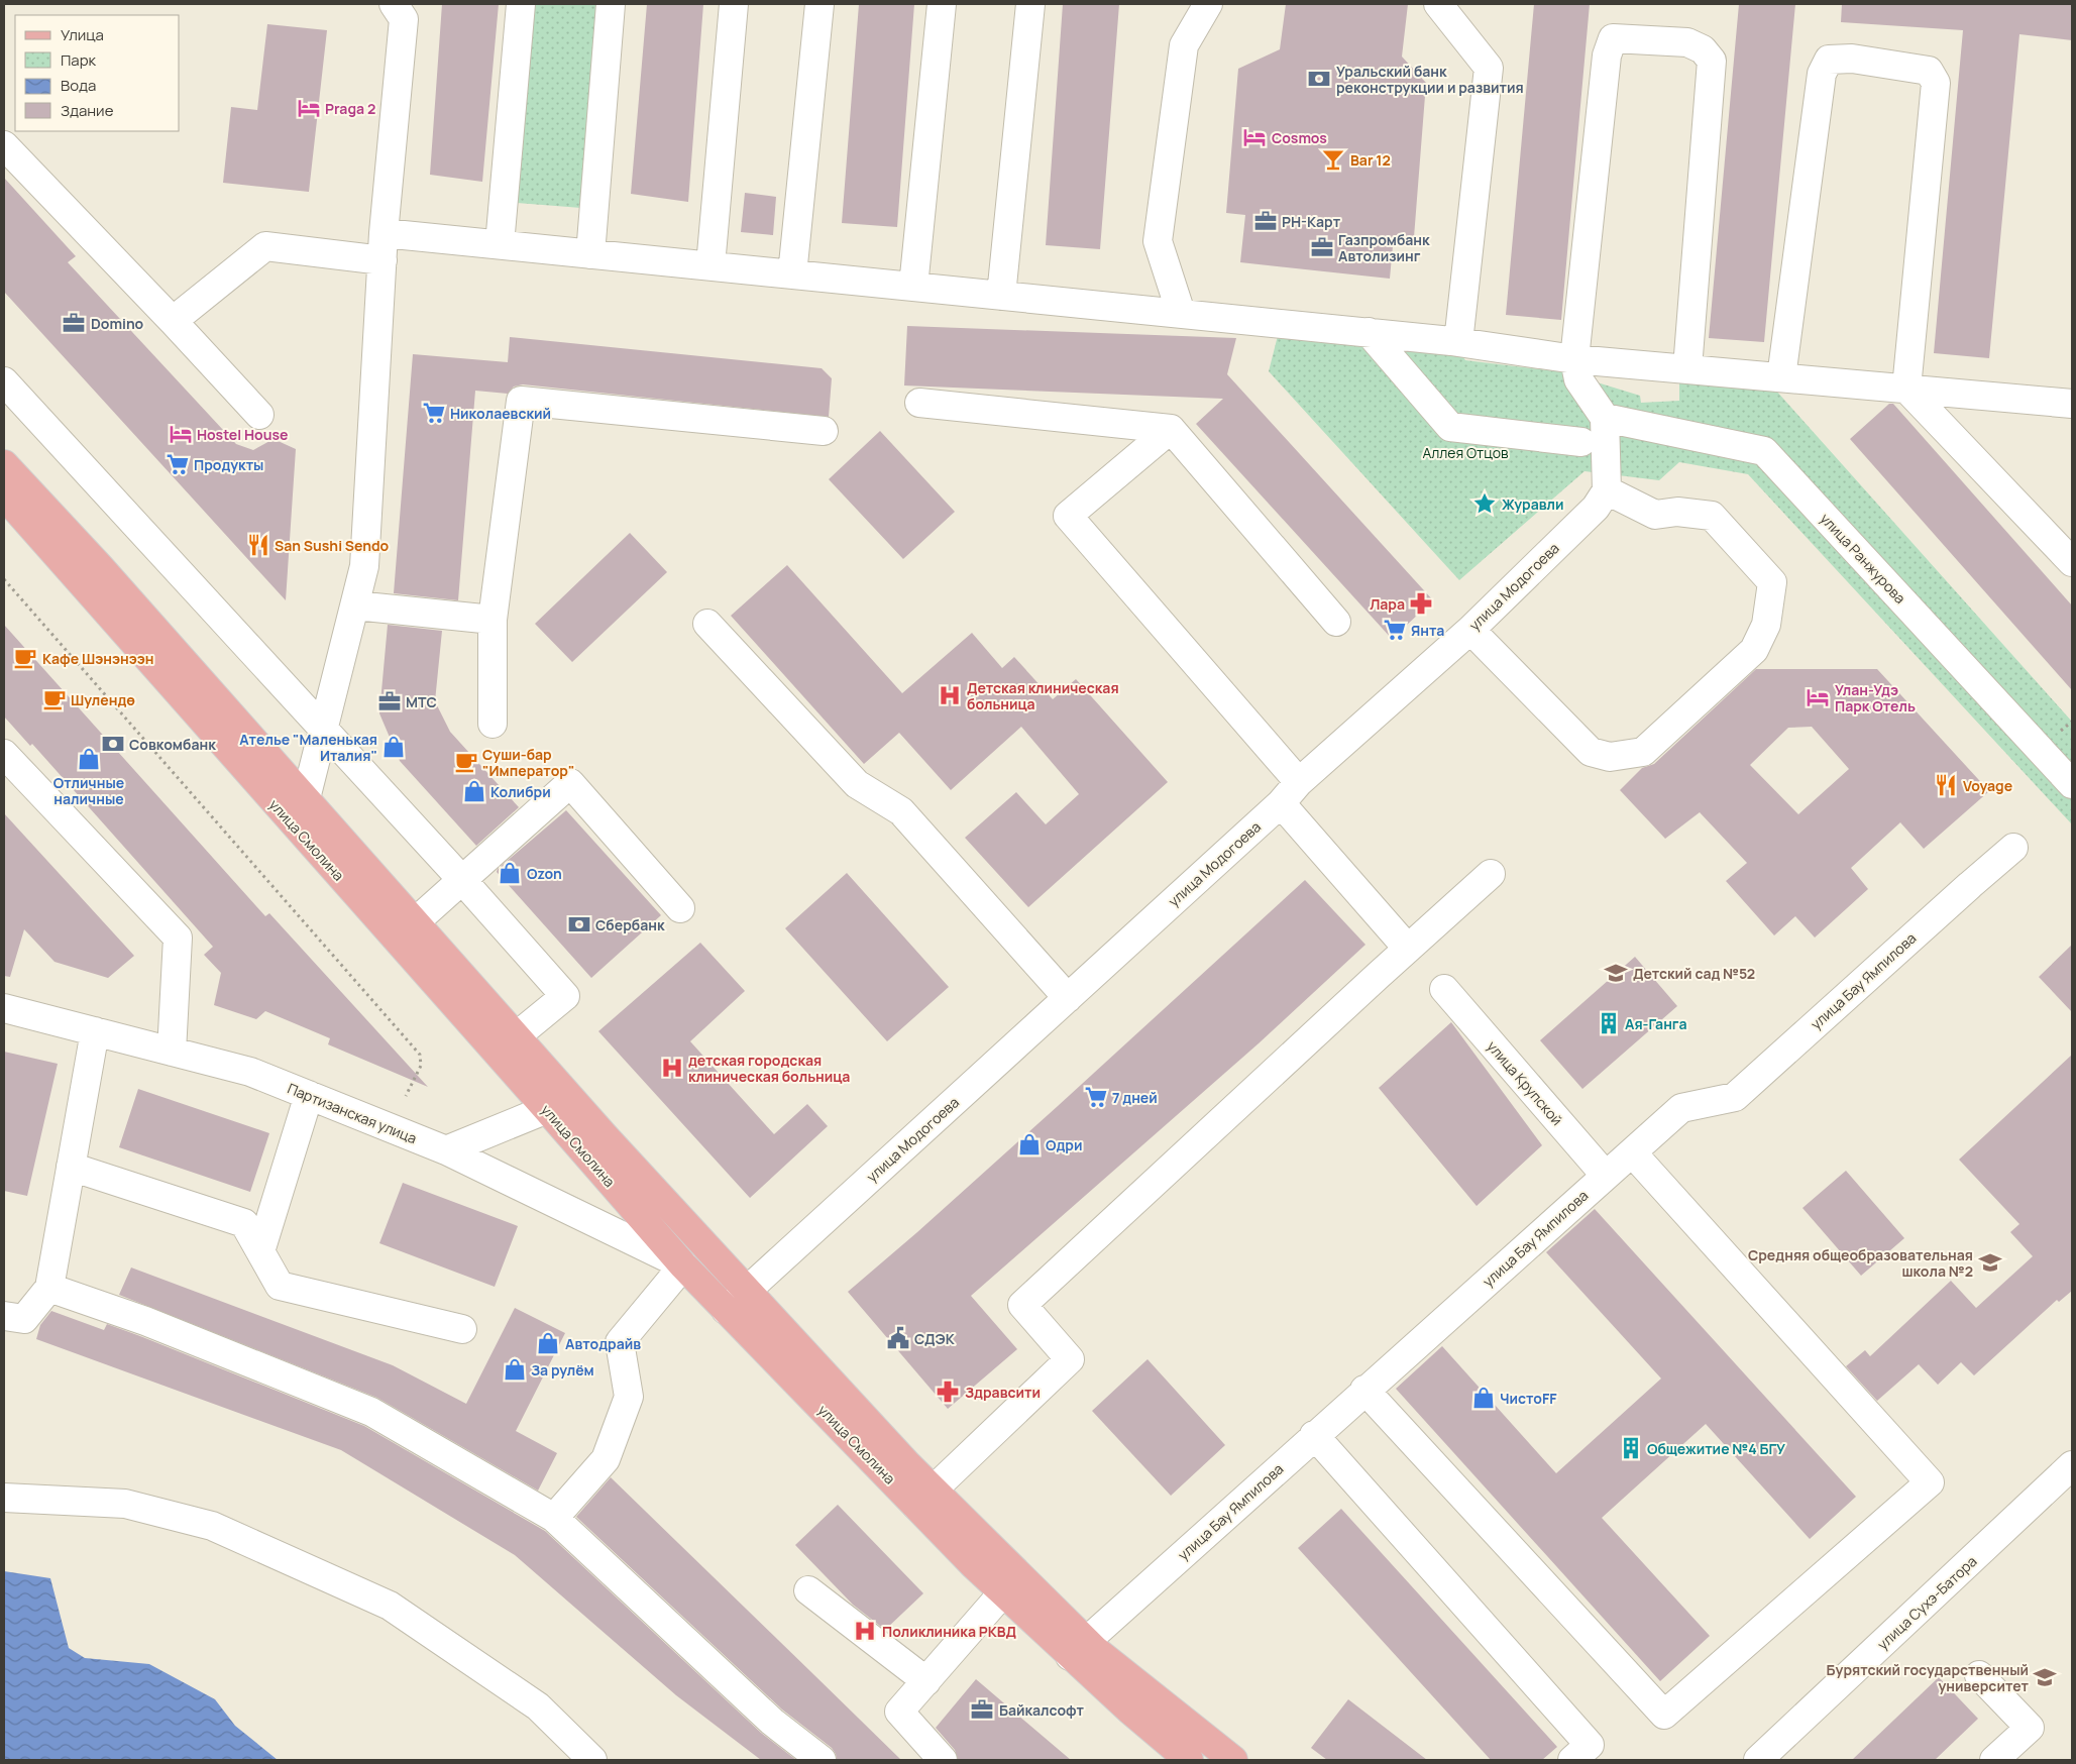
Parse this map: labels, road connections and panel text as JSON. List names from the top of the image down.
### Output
{
  "streets": {
    "main road": ["улица Смолина"],
    "street": [
      "улица Ранжурова",
      "улица Модогоева",
      "улица Бау Ямпилова",
      "улица Крупской",
      "Партизанская улица",
      "улица Сухэ-Батора"
    ]
  },
  "crossings": [
    ["улица Модогоева", "улица Смолина"],
    ["улица Смолина", "улица Бау Ямпилова"],
    ["улица Смолина", "Партизанская улица"],
    ["улица Бау Ямпилова", "улица Крупской"]
  ],
  "parks": ["Аллея Отцов"],
  "places": {
    "bank": ["Уральский банк реконструкции и развития", "Совкомбанк", "Сбербанк"],
    "hotel": [
      "Praga 2",
      "Cosmos",
      "Hostel House",
      "Улан-Удэ Парк Отель"
    ],
    "bar": ["Bar 12"],
    "office": [
      "РН-Карт",
      "Газпромбанк Автолизинг",
      "Domino",
      "МТС",
      "Байкалсофт"
    ],
    "supermarket": [
      "Николаевский",
      "Продукты",
      "Янта",
      "7 дней"
    ],
    "place": ["Журавли"],
    "restaurant": ["San Sushi Sendo", "Voyage"],
    "pharmacy": ["Лара", "Здравсити"],
    "cafe": ["Кафе Шэнэнээн", "Шулендө", "Суши-бар \"Император\""],
    "hospital": ["Детская клиническая больница", "детская городская клиническая больница", "Поликлиника РКВД"],
    "shop": [
      "Ателье \"Маленькая Италия\"",
      "Отличные наличные",
      "Колибри",
      "Ozon",
      "Одри",
      "Автодрайв",
      "За рулём",
      "ЧистоFF"
    ],
    "school or university": ["Детский сад №52", "Средняя общеобразовательная школа №2", "Бурятский государственный университет"],
    "building": ["Ая-Ганга", "Общежитие №4 БГУ"],
    "public building": ["СДЭК"]
  },
  "legend": [
    "Улица",
    "Парк",
    "Вода",
    "Здание"
  ]
}
